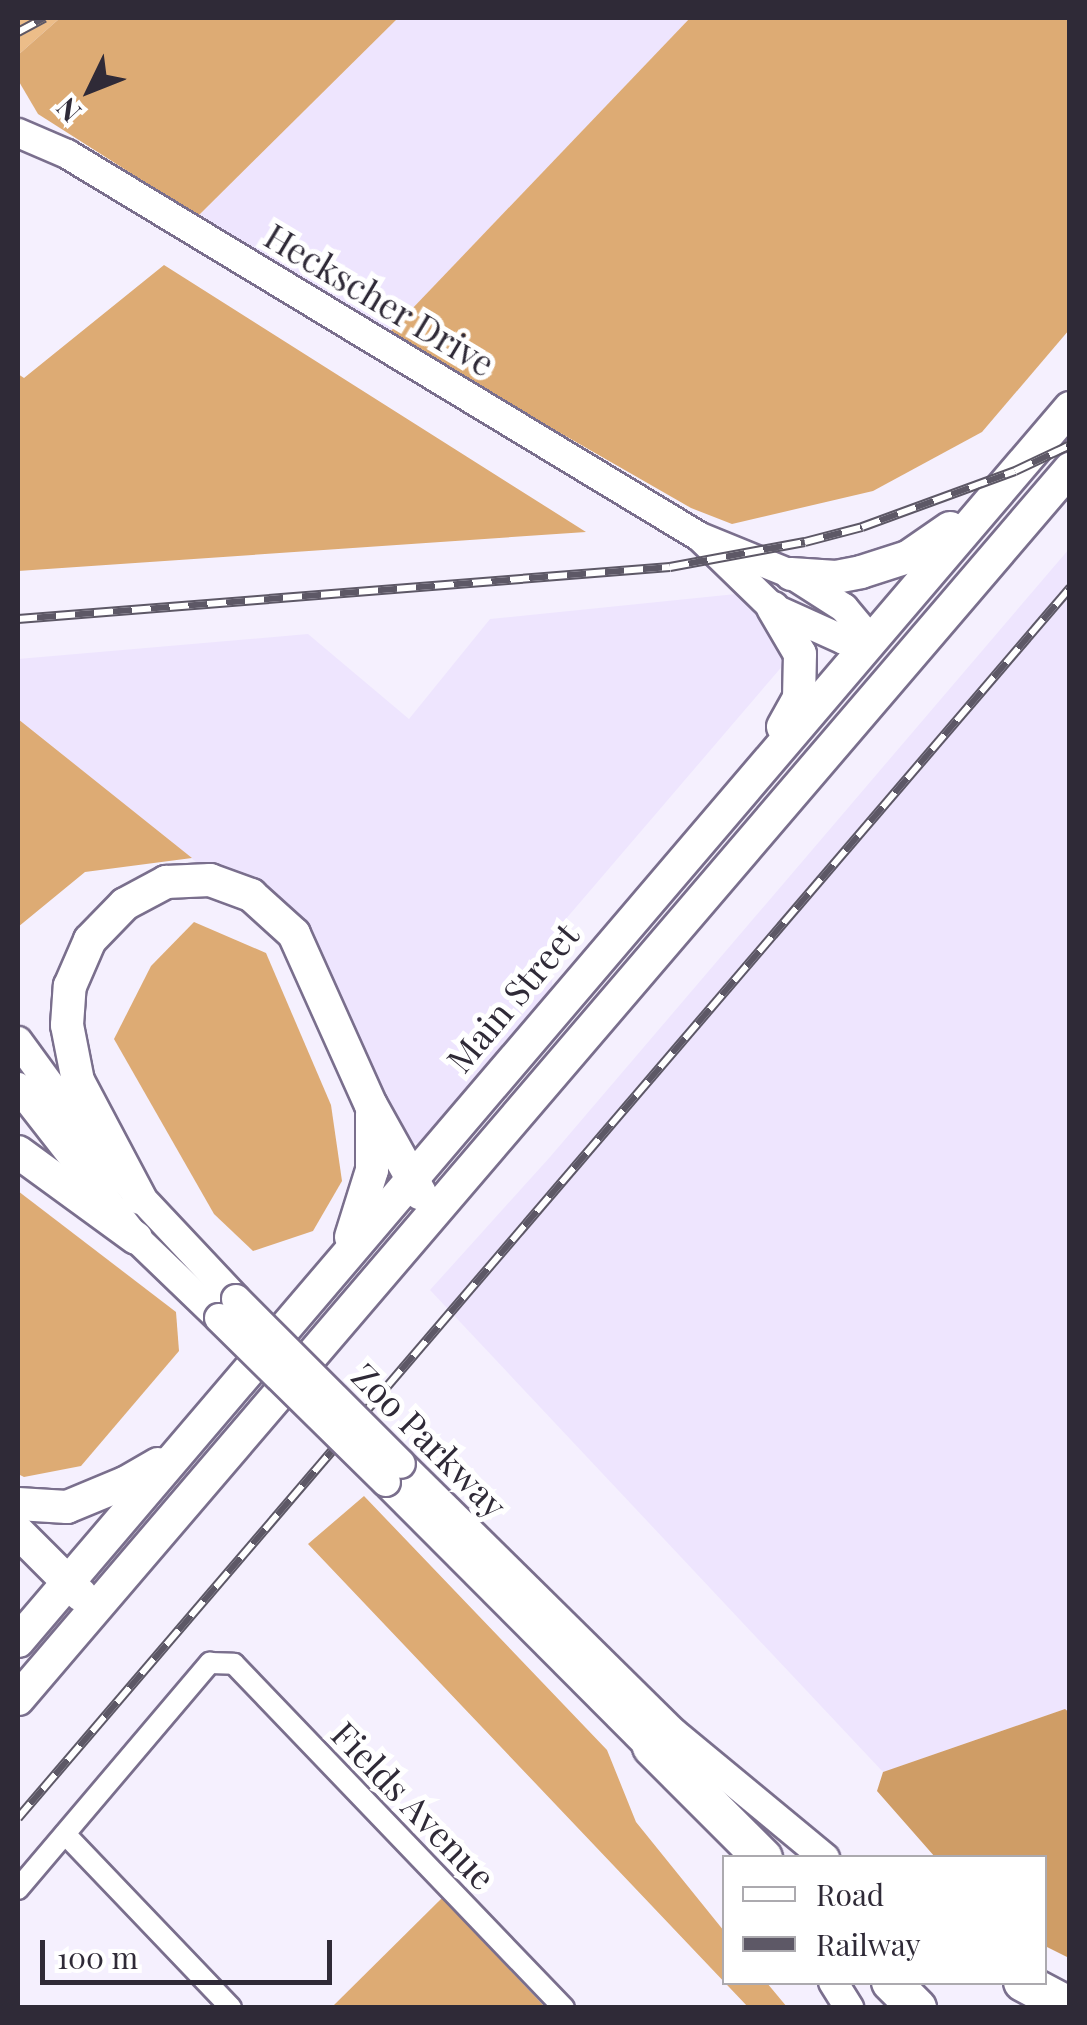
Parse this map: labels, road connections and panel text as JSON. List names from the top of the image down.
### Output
{
  "streets": {
    "main road": ["Heckscher Drive", "Main Street", "Zoo Parkway"],
    "street": ["Fields Avenue"]
  },
  "crossings": [
    ["Heckscher Drive", "Main Street"]
  ],
  "legend": ["Road", "Railway"],
  "scale_bar": "100 m",
  "north": "bottom left"
}
